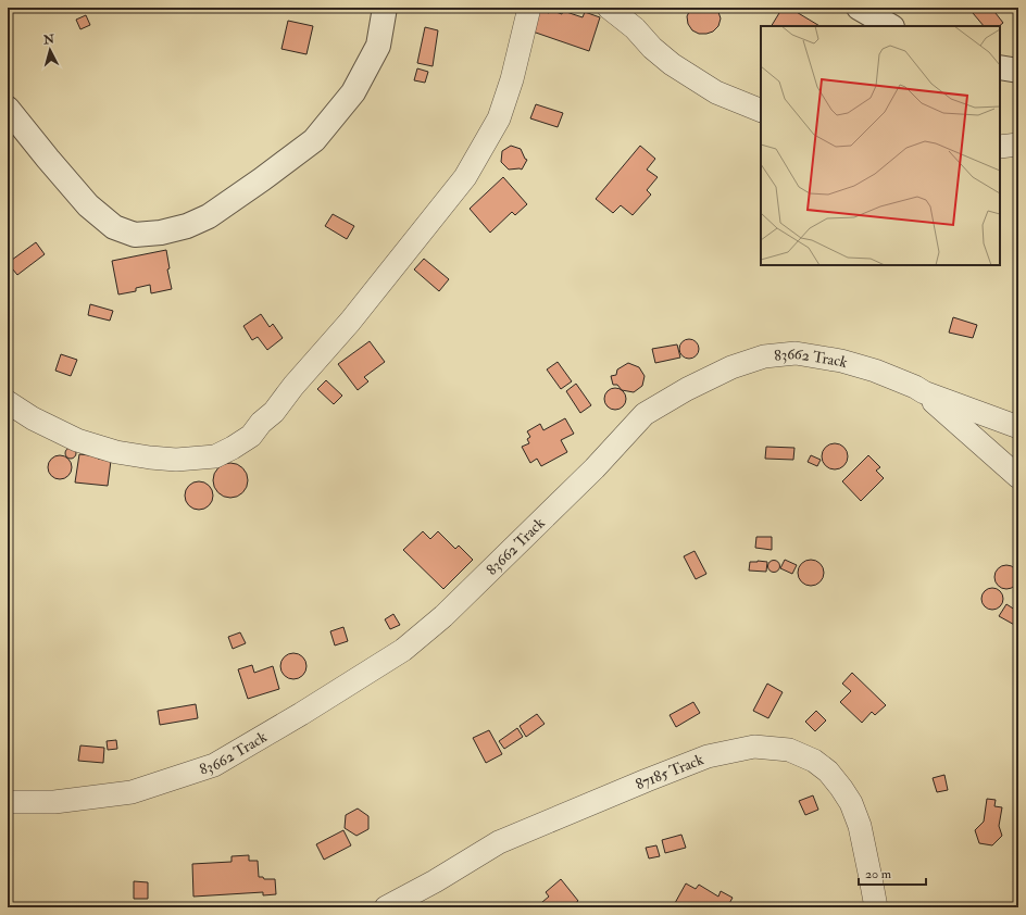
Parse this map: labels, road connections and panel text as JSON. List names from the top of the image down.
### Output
{
  "streets": {
    "street": ["83662 Track", "87185 Track"]
  },
  "scale_bar": "20 m",
  "north": "top"
}
